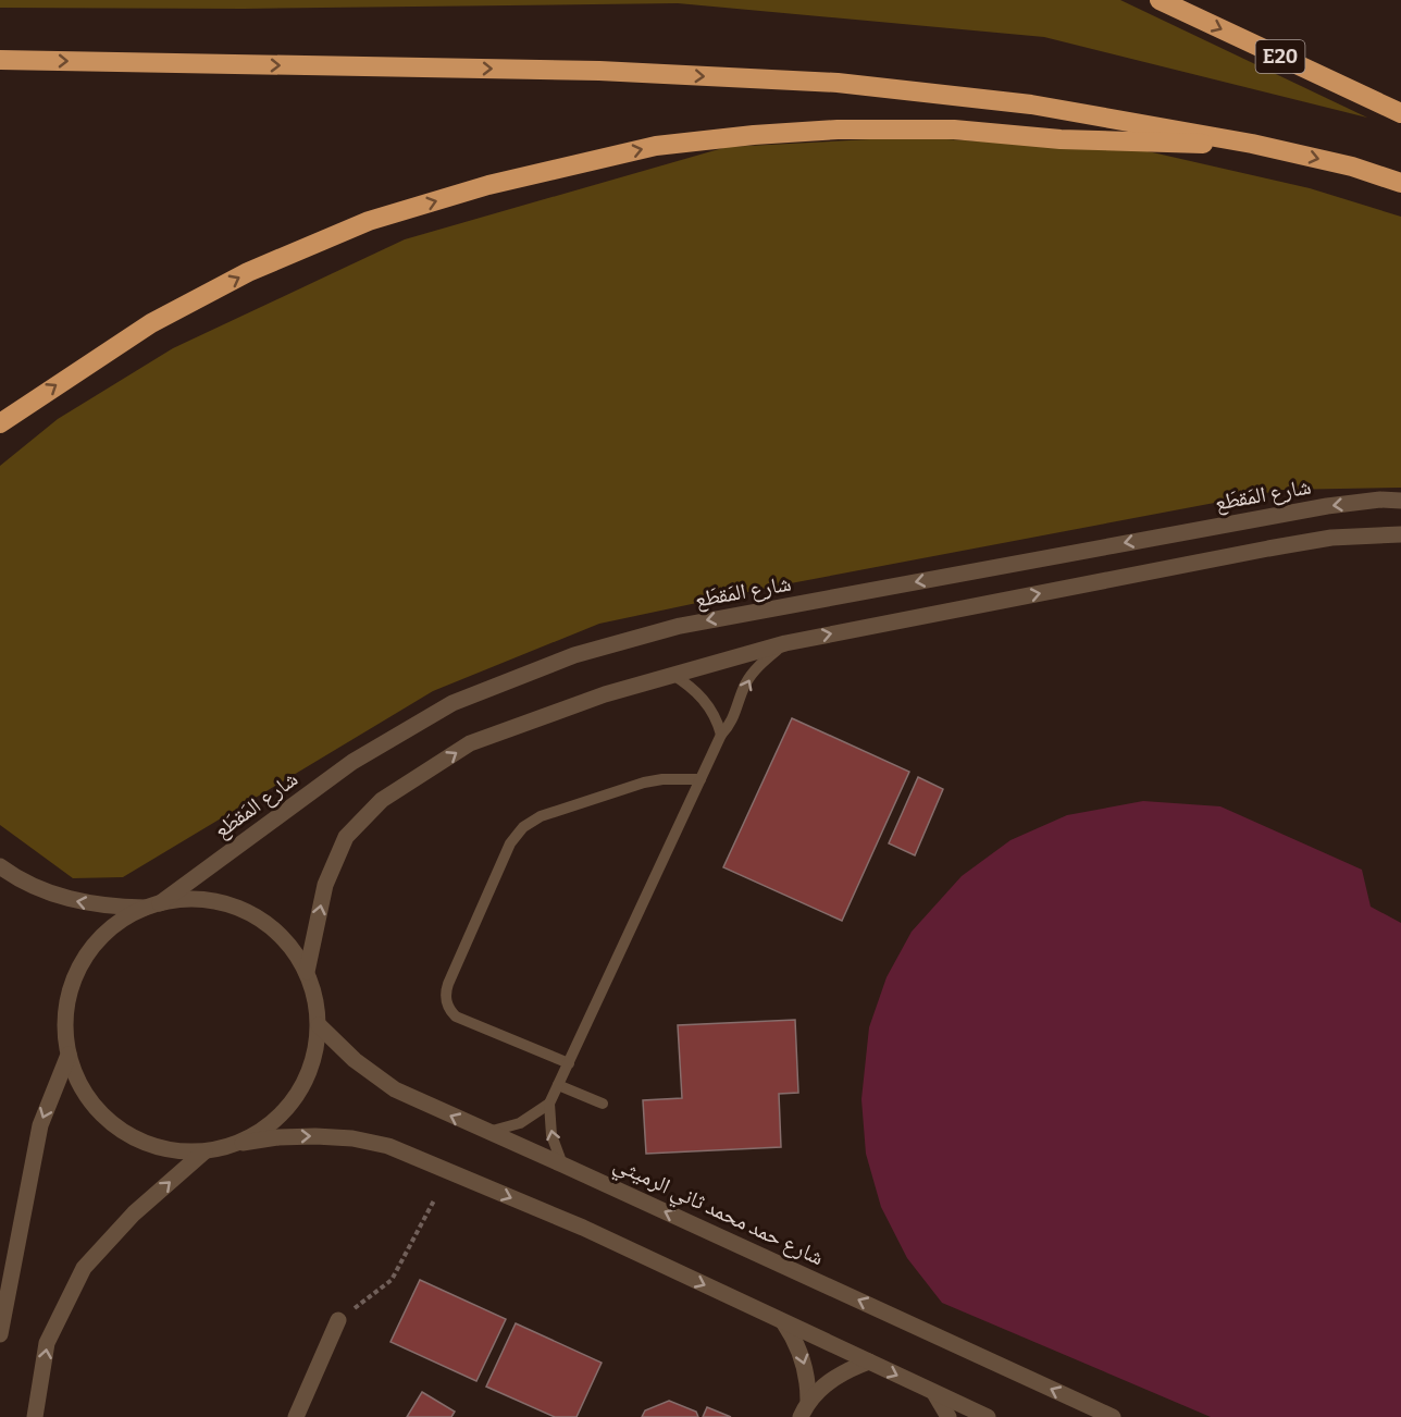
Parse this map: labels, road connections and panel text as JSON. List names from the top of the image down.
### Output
{
  "streets": {
    "highway": ["E20"],
    "street": ["شارع المَقطَع", "شارع حمد محمد ثاني الرميثي"]
  }
}
